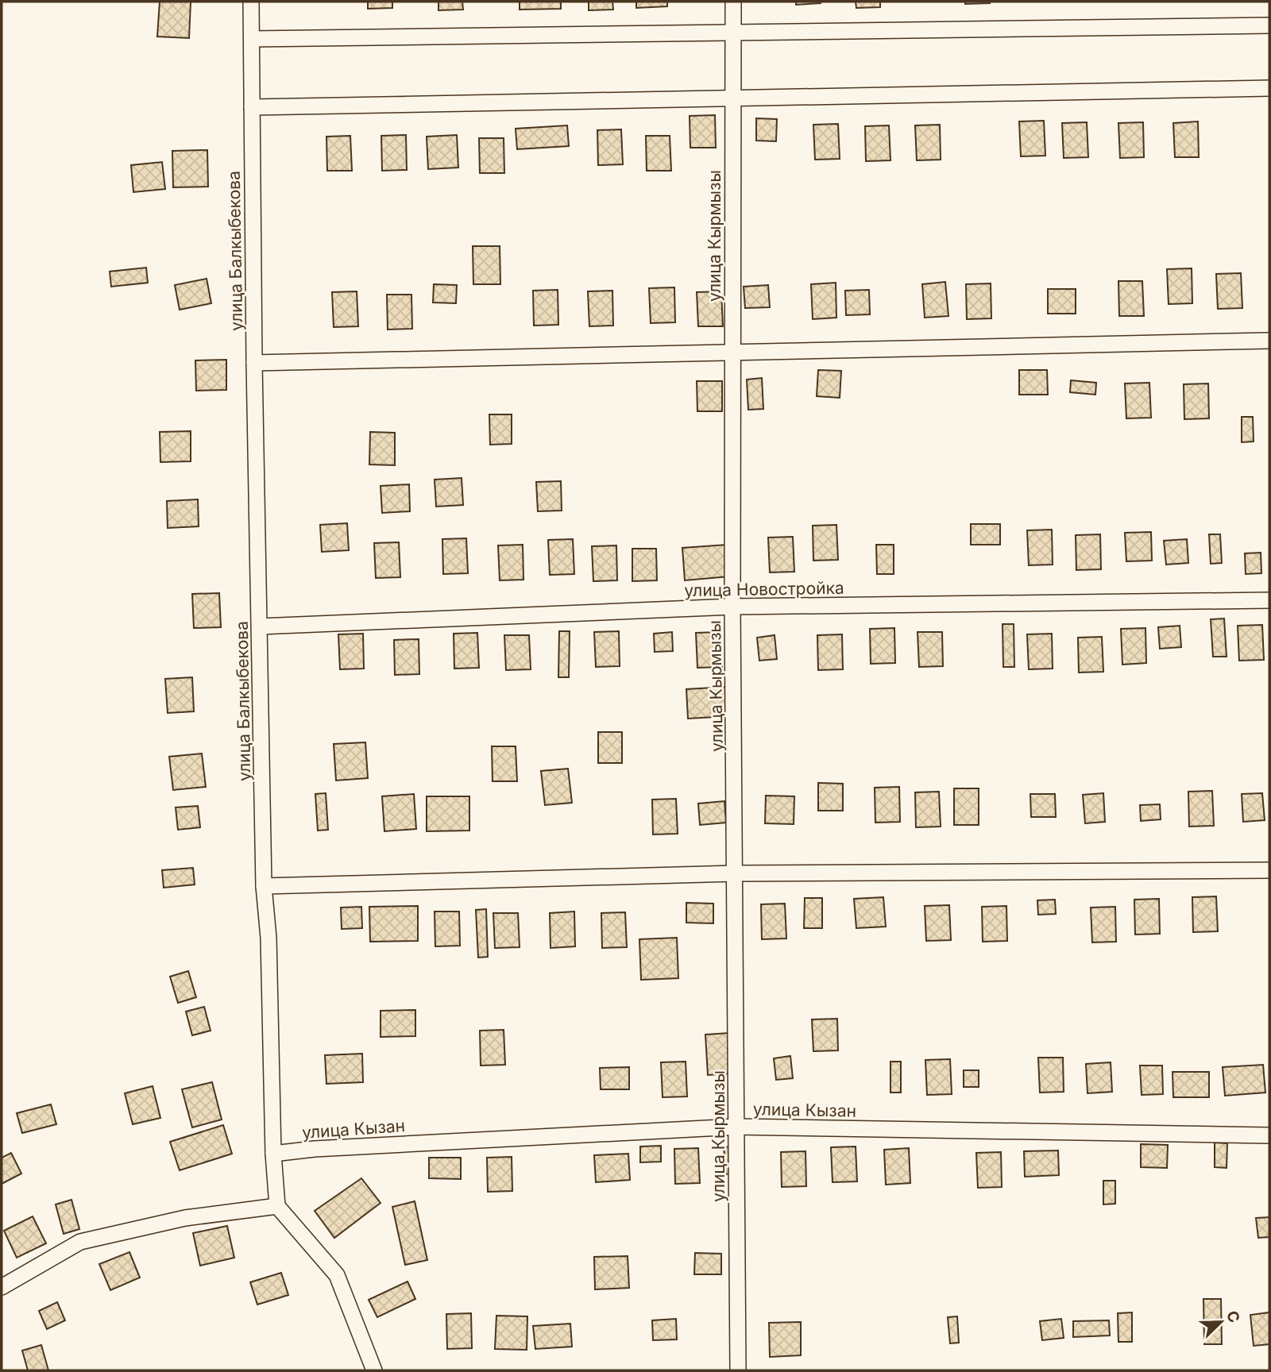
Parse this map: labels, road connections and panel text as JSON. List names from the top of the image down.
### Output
{
  "streets": {
    "street": [
      "улица Кырмызы",
      "улица Балкыбекова",
      "улица Новостройка",
      "улица Кызан"
    ]
  },
  "crossings": [
    ["улица Кырмызы", "улица Новостройка"],
    ["улица Кырмызы", "улица Кызан"],
    ["улица Балкыбекова", "улица Новостройка"],
    ["улица Балкыбекова", "улица Кызан"]
  ],
  "north": "top right"
}
